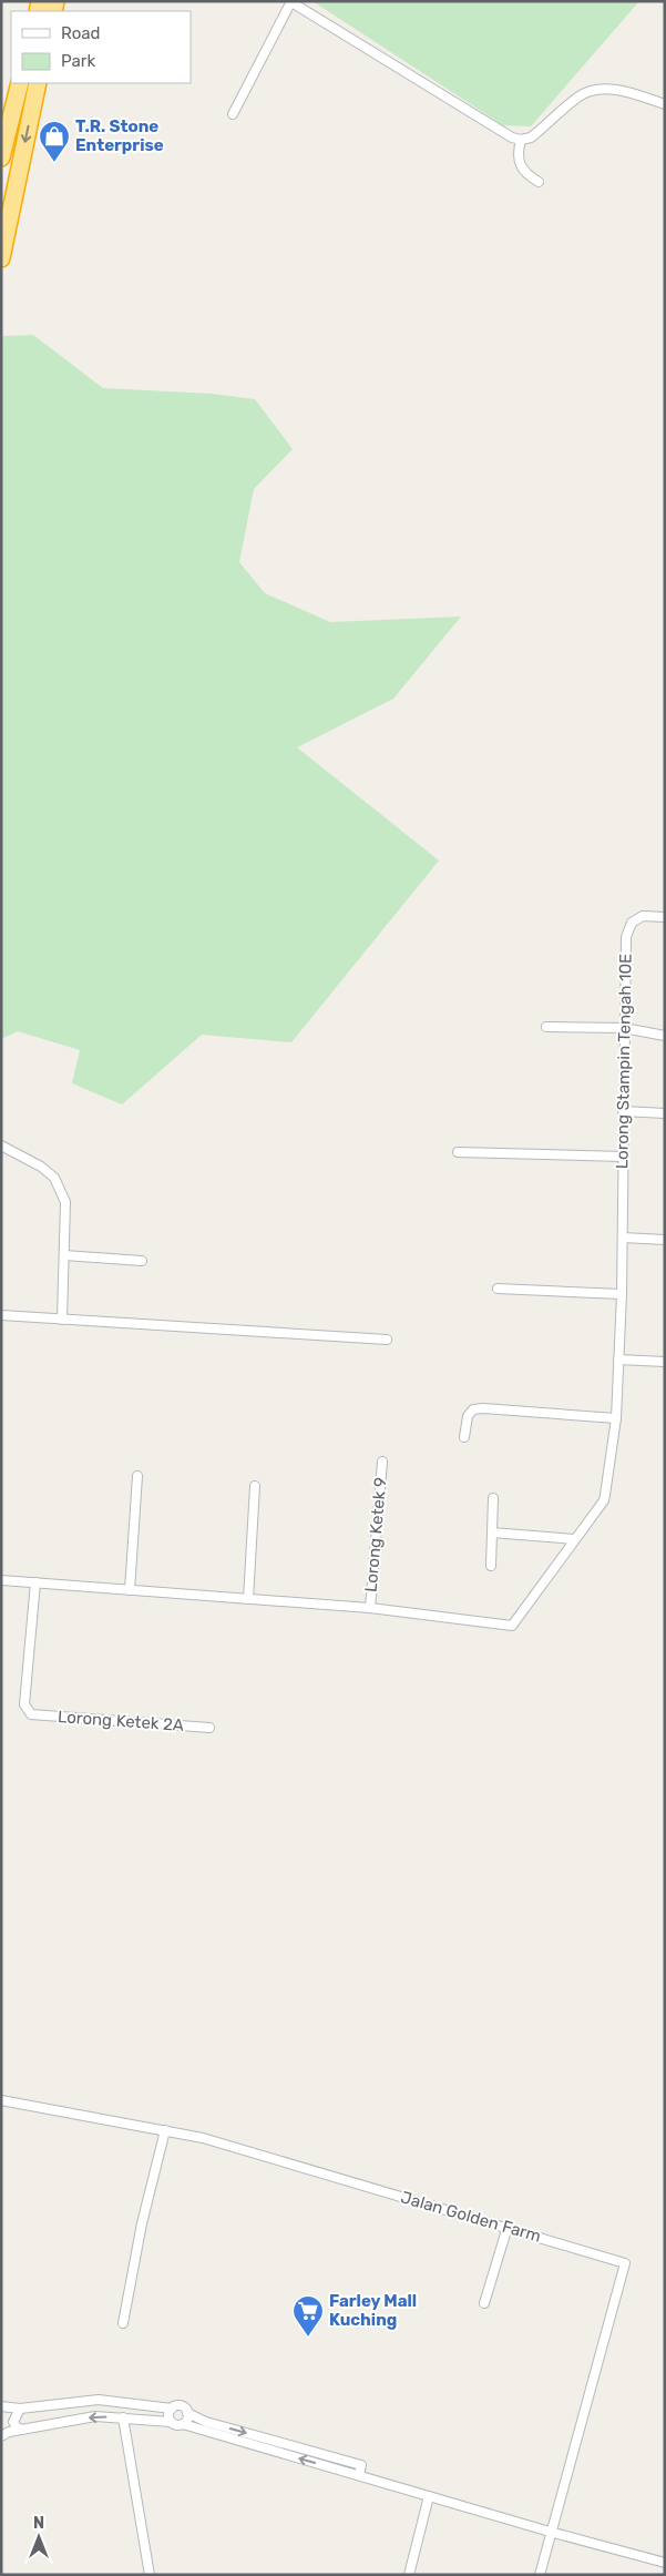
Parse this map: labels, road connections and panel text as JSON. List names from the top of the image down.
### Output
{
  "streets": {
    "street": [
      "Lorong Stampin Tengah 10E",
      "Lorong Ketek 9",
      "Lorong Ketek 2A",
      "Jalan Golden Farm"
    ]
  },
  "crossings": [
    ["Lorong Stampin Tengah 10E", "Lorong Ketek 9"]
  ],
  "places": {
    "shop": ["T.R. Stone Enterprise"],
    "supermarket": ["Farley Mall Kuching"]
  },
  "legend": ["Road", "Park"],
  "north": "top"
}
